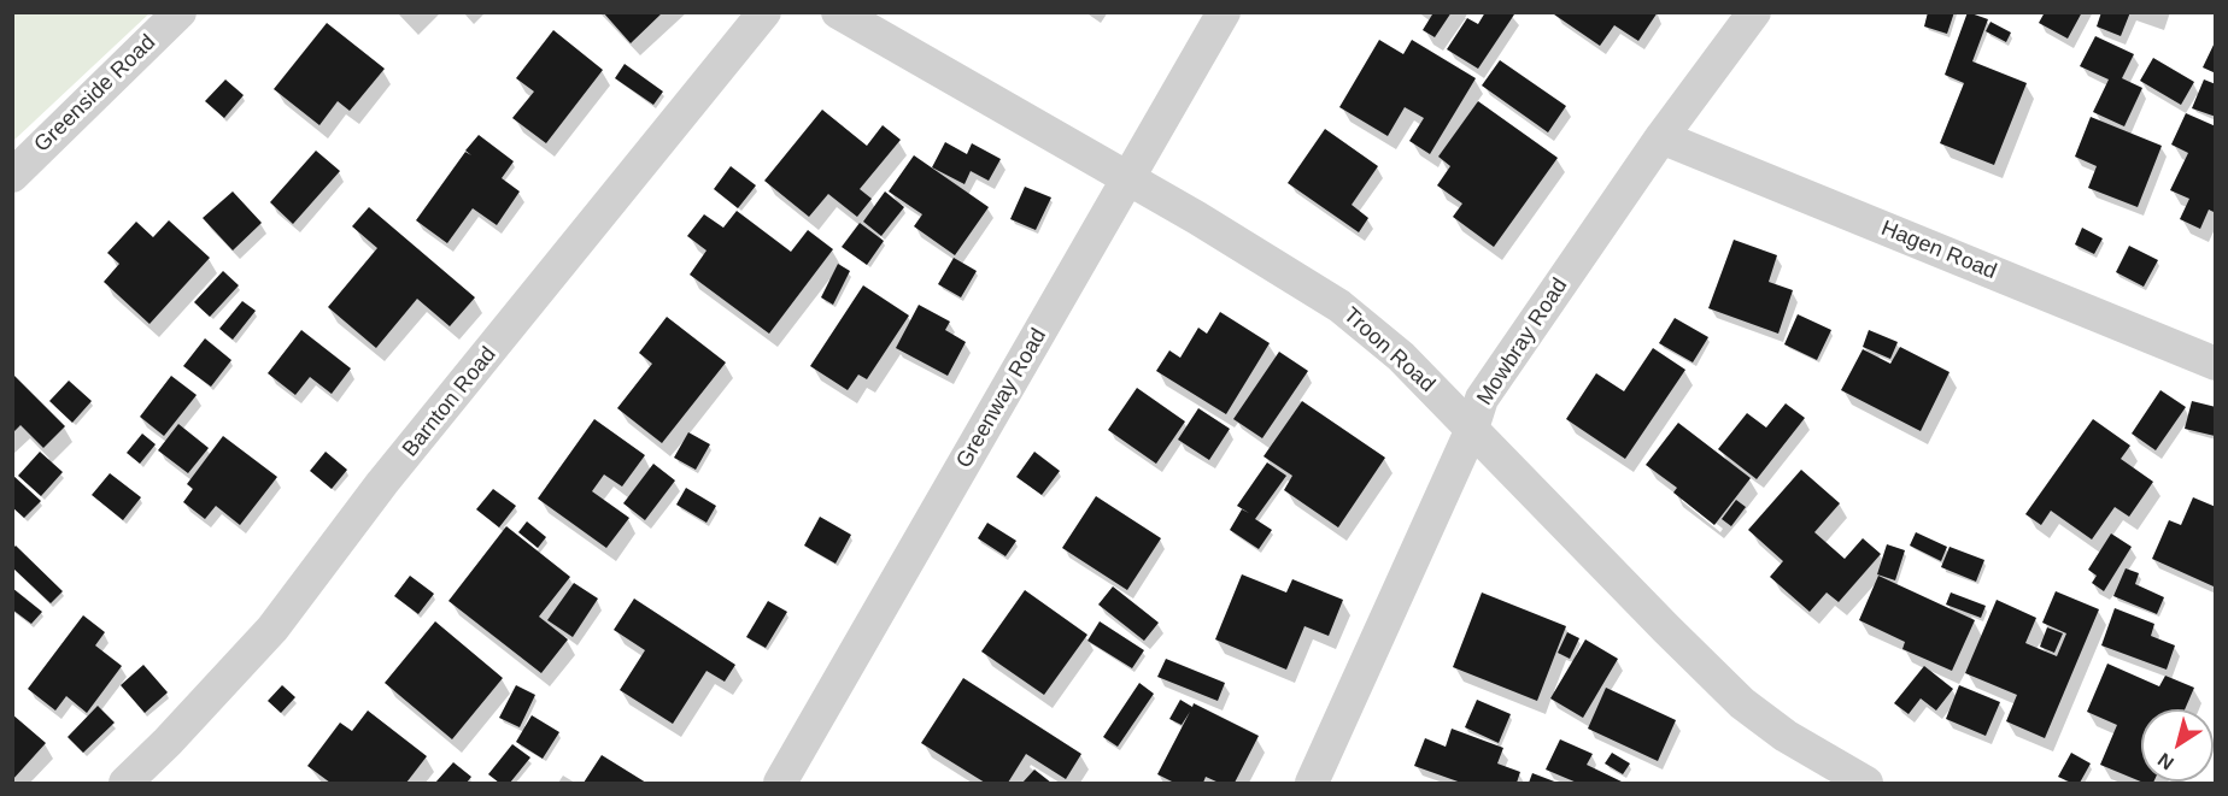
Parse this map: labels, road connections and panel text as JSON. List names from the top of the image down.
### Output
{
  "streets": {
    "street": [
      "Greenside Road",
      "Hagen Road",
      "Mowbray Road",
      "Troon Road",
      "Greenway Road",
      "Barnton Road"
    ]
  },
  "crossings": [
    ["Hagen Road", "Mowbray Road"],
    ["Mowbray Road", "Troon Road"],
    ["Troon Road", "Greenway Road"]
  ],
  "north": "bottom left"
}
